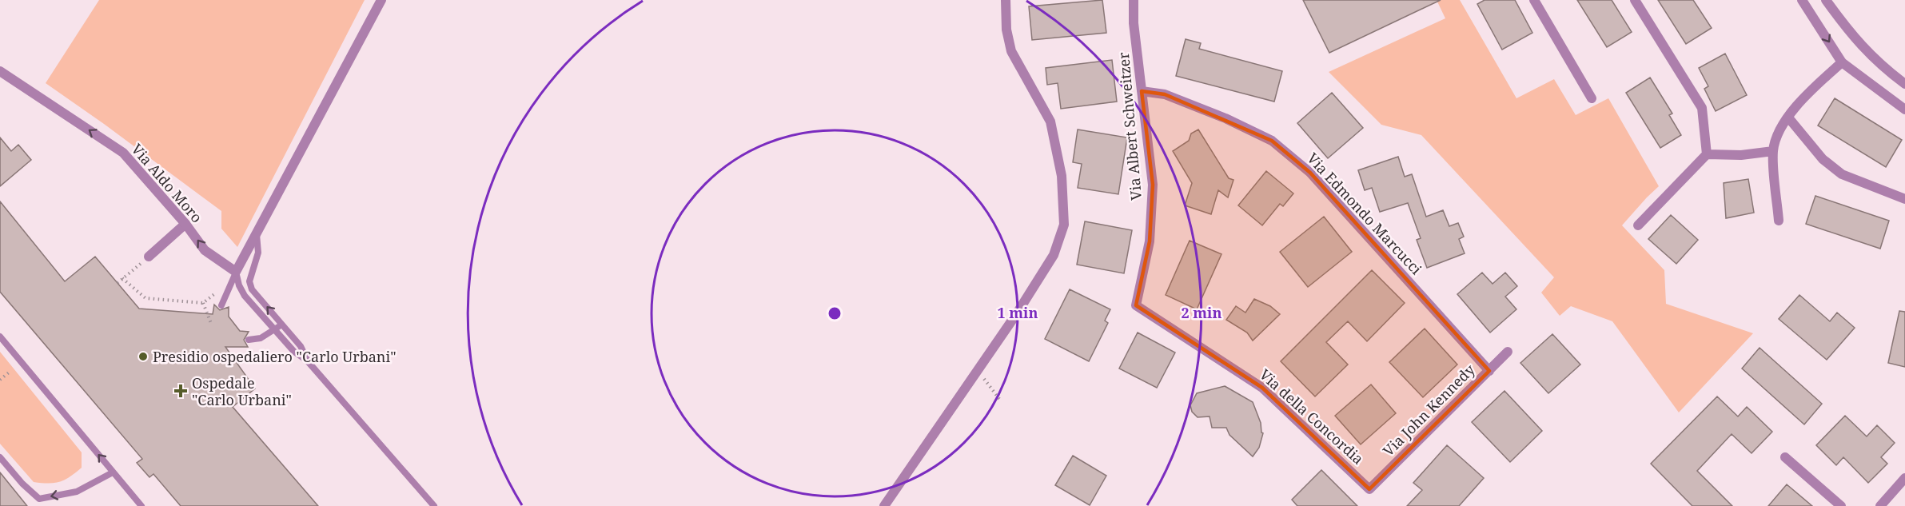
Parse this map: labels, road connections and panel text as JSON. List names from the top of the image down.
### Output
{
  "streets": {
    "street": [
      "Via Albert Schweitzer",
      "Via Aldo Moro",
      "Via Edmondo Marcucci",
      "Via John Kennedy",
      "Via della Concordia"
    ]
  },
  "crossings": [
    ["Via Albert Schweitzer", "Via Edmondo Marcucci"],
    ["Via Albert Schweitzer", "Via della Concordia"],
    ["Via Edmondo Marcucci", "Via John Kennedy"],
    ["Via John Kennedy", "Via della Concordia"]
  ],
  "one_way": ["Via Aldo Moro"],
  "places": {
    "other": ["Presidio ospedaliero \"Carlo Urbani\""],
    "health": ["Ospedale \"Carlo Urbani\""]
  },
  "rings": ["1 min", "2 min"]
}
